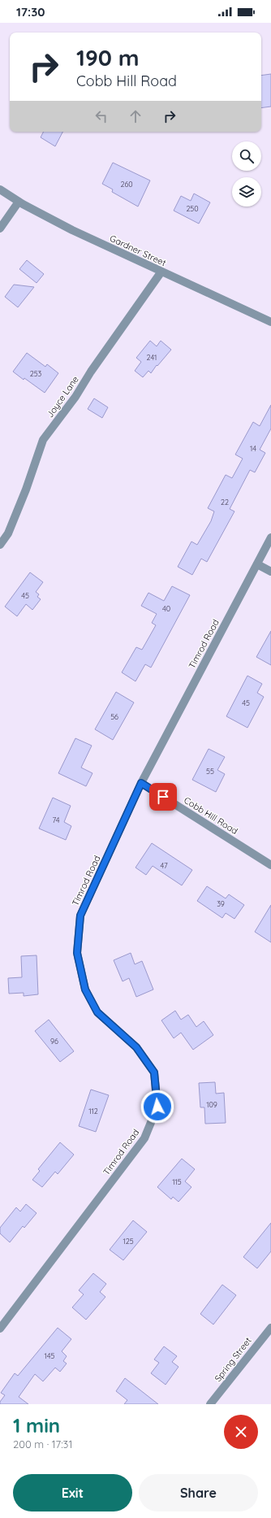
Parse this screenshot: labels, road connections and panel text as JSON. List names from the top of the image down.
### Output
{
  "streets": {
    "street": [
      "Gardner Street",
      "Joyce Lane",
      "Timrod Road",
      "Cobb Hill Road",
      "Spring Street"
    ]
  },
  "crossings": [
    ["Gardner Street", "Joyce Lane"],
    ["Timrod Road", "Cobb Hill Road"]
  ],
  "house_numbers": [
    "260",
    "250",
    "241",
    "253",
    "14",
    "22",
    "45",
    "40",
    "45",
    "56",
    "55",
    "74",
    "47",
    "39",
    "96",
    "109",
    "112",
    "115",
    "125",
    "145"
  ],
  "page": {
    "status": "17:30",
    "turn": ["190 m", "Cobb Hill Road"],
    "heading": ["1 min", "200 m · 17:31"],
    "buttons": ["Exit", "Share"]
  }
}
